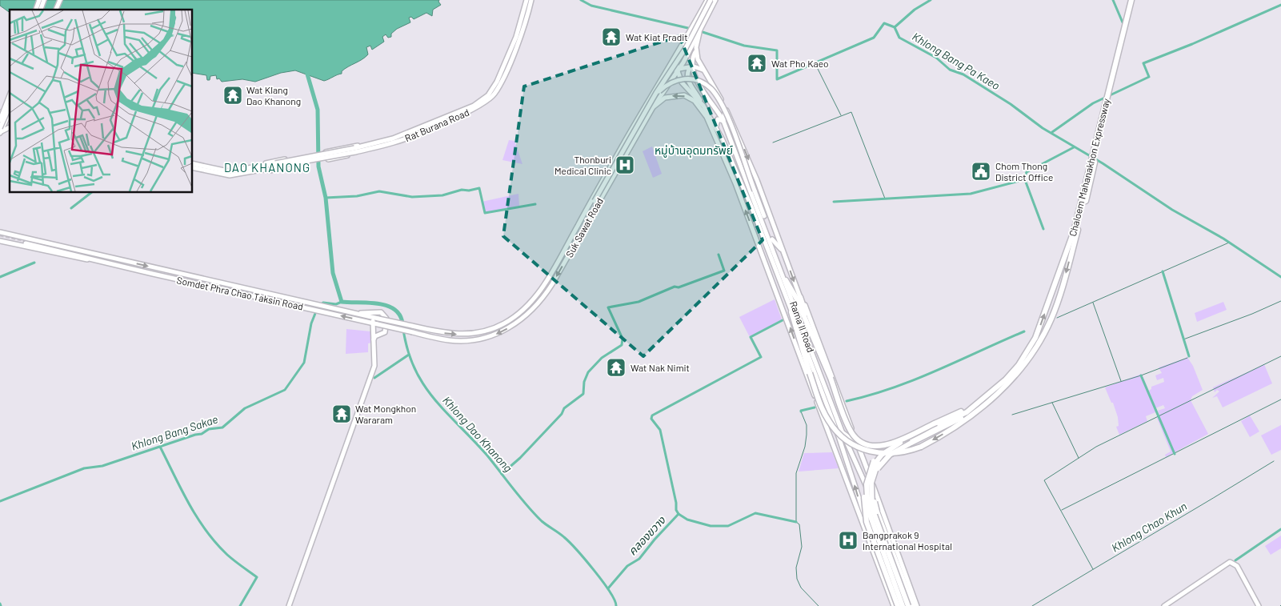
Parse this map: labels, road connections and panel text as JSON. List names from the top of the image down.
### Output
{
  "streets": {
    "highway": ["Chaloem Mahanakhon Expressway"],
    "main road": [
      "Rat Burana Road",
      "Suk Sawat Road",
      "Somdet Phra Chao Taksin Road",
      "Rama II Road"
    ]
  },
  "crossings": [
    ["Suk Sawat Road", "Somdet Phra Chao Taksin Road"],
    ["Suk Sawat Road", "Rama II Road"]
  ],
  "districts": ["หมู่บ้านอุดมทรัพย์", "DAO KHANONG"],
  "water": [
    "Khlong Bang Pa Kaeo",
    "Khlong Bang Sakae",
    "Khlong Dao Khanong",
    "Khlong Chao Khun",
    "คลองขวาง"
  ],
  "places": {
    "temple": [
      "Wat Kiat Pradit",
      "Wat Pho Kaeo",
      "Wat Klang Dao Khanong",
      "Wat Nak Nimit",
      "Wat Mongkhon Wararam"
    ],
    "hospital": ["Thonburi Medical Clinic", "Bangprakok 9 International Hospital"],
    "public building": ["Chom Thong District Office"]
  }
}
